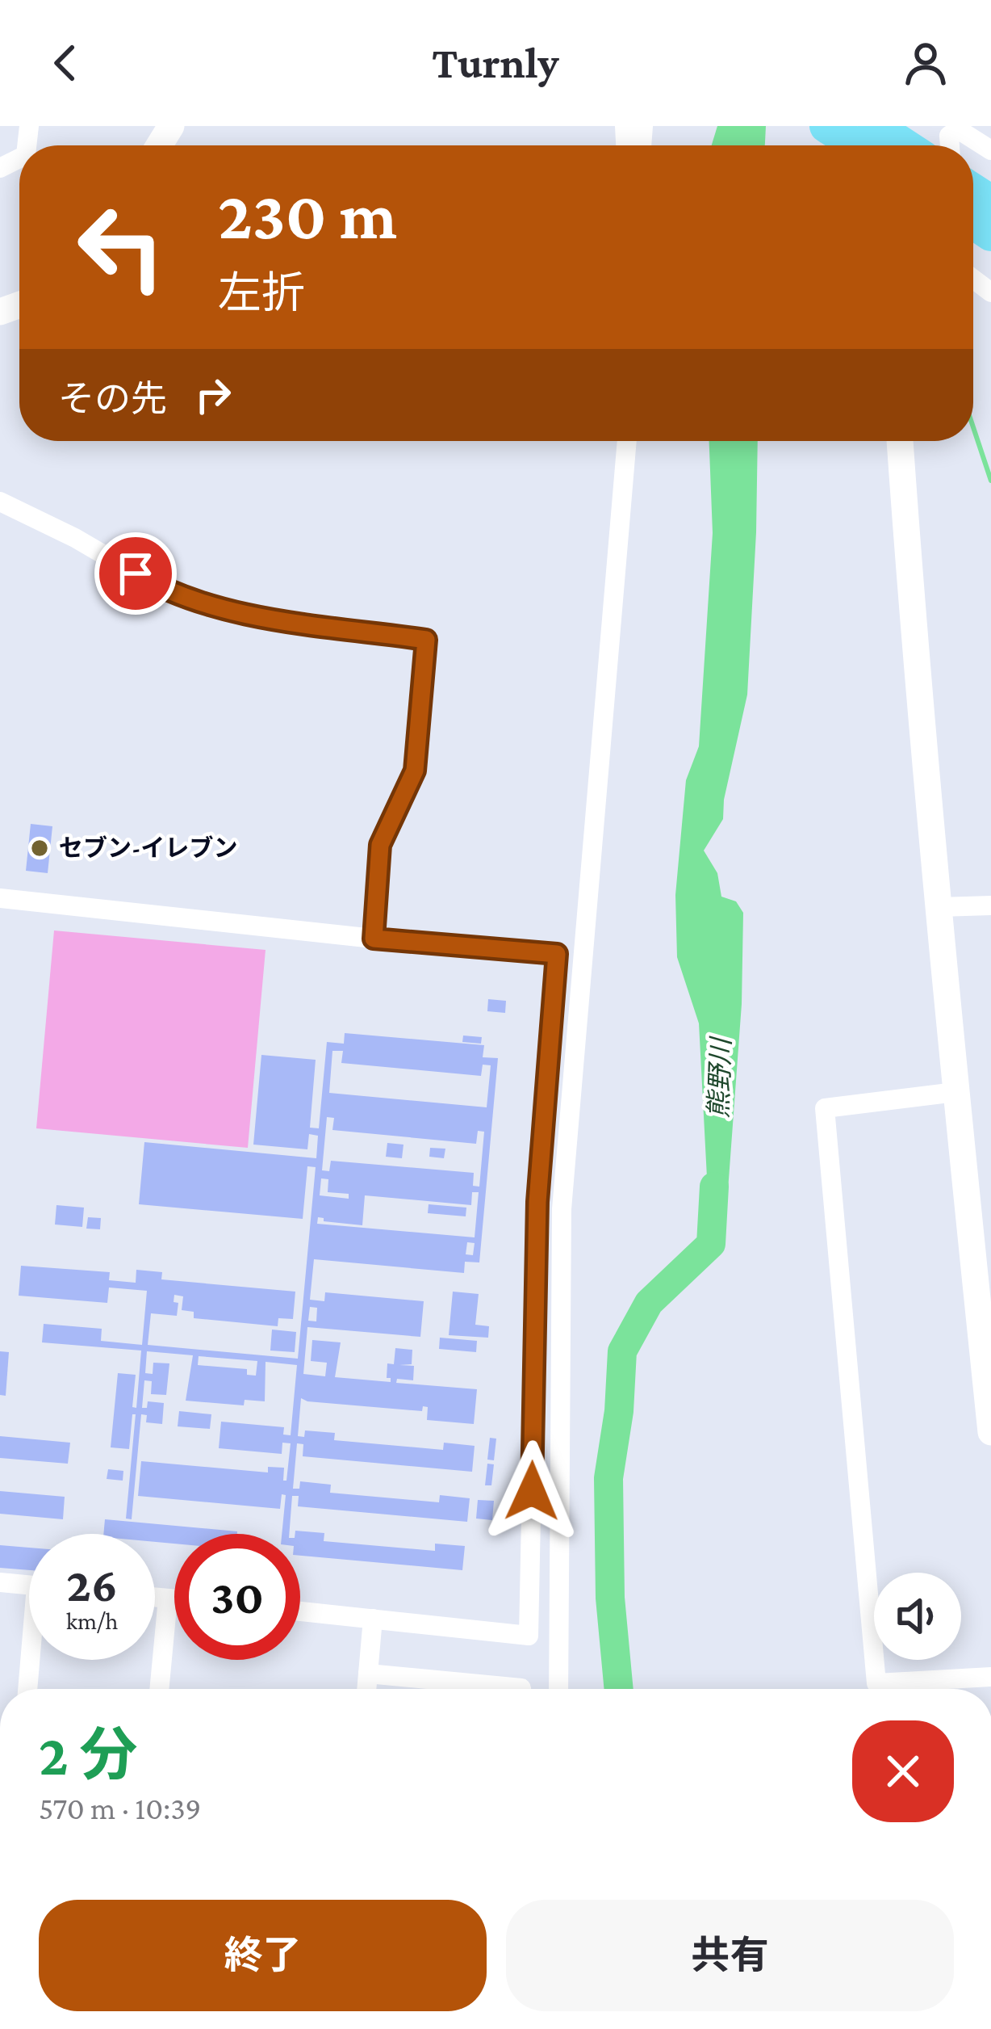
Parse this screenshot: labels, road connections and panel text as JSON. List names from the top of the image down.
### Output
{
  "water": ["熊野川"],
  "places": ["セブン-イレブン"],
  "page": {
    "header": "Turnly",
    "turn": ["230 m", "左折"],
    "then": "その先",
    "speed": "26 km/h",
    "limit": "30",
    "heading": ["2 分", "570 m · 10:39"],
    "buttons": ["終了", "共有"]
  }
}
